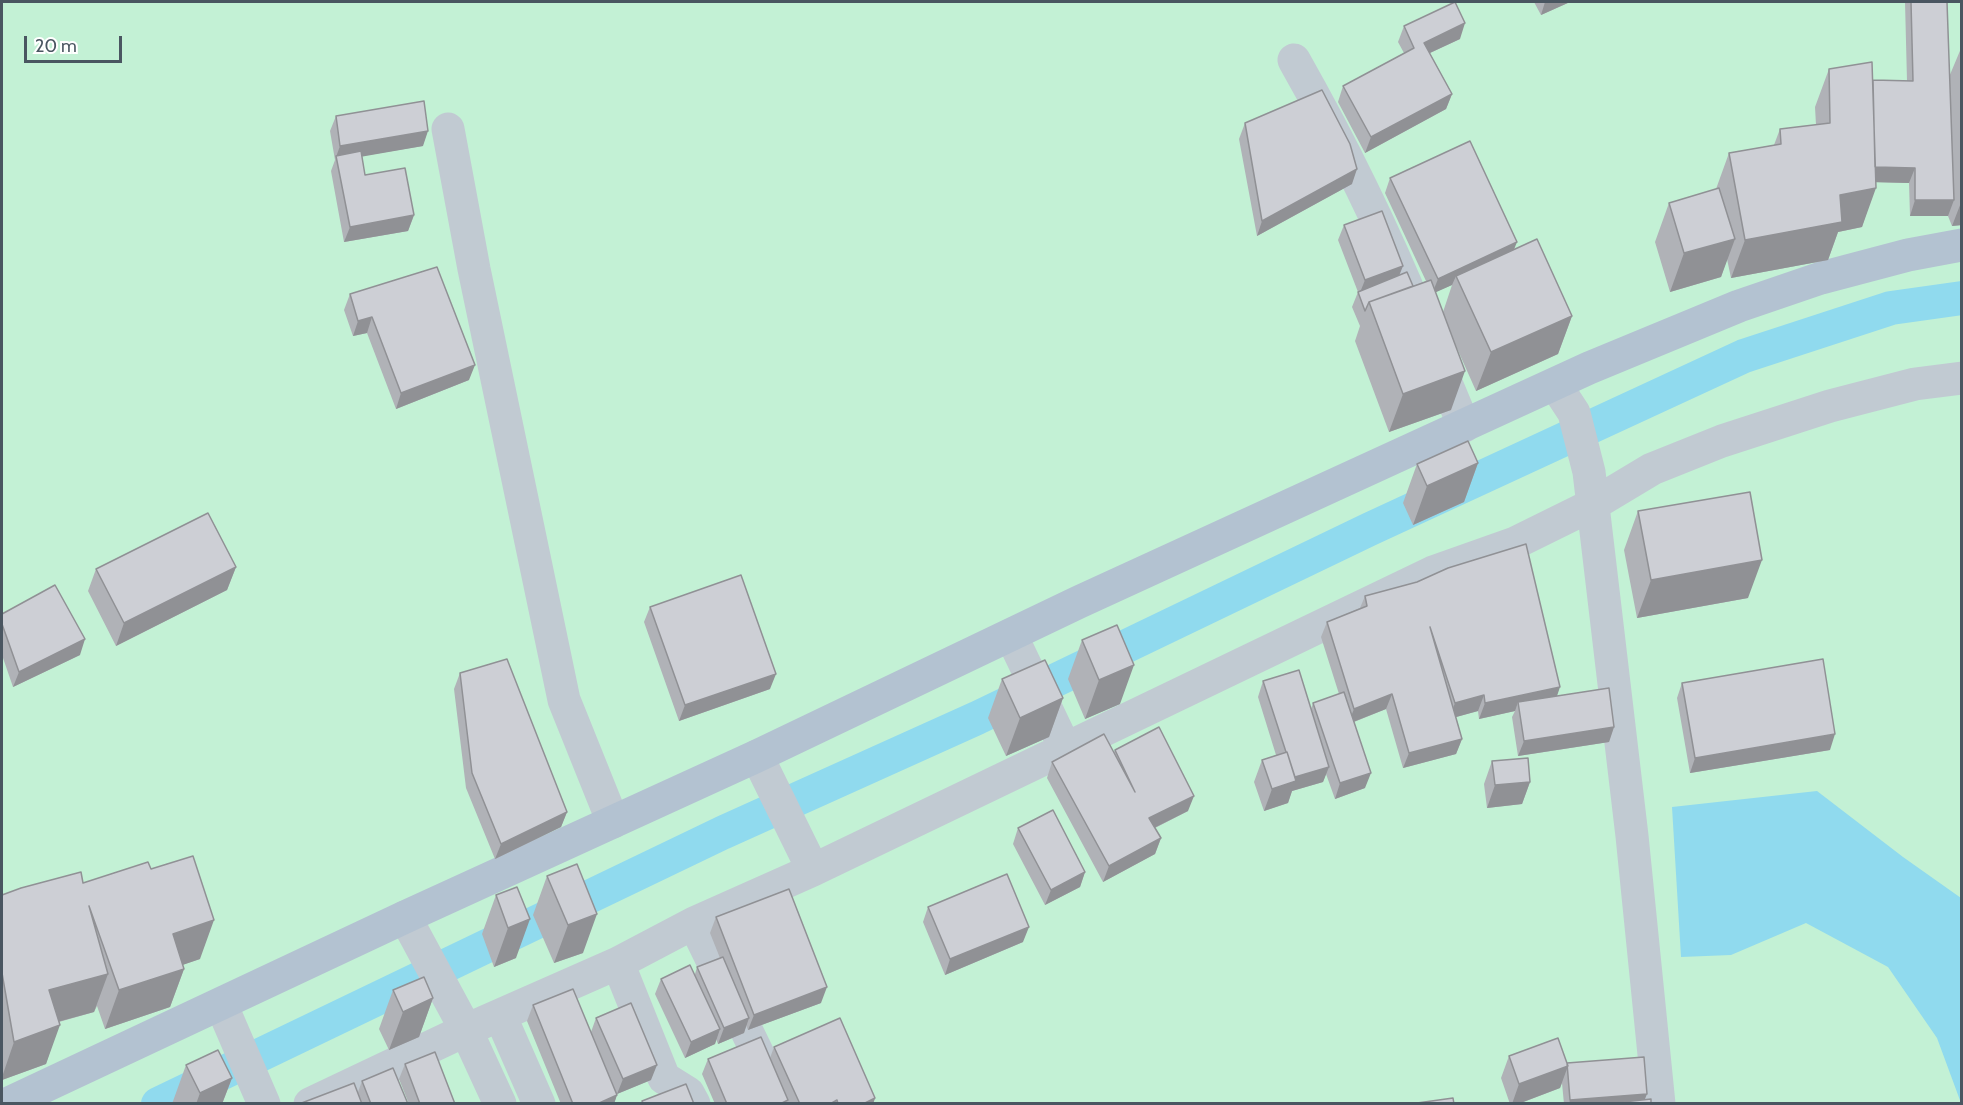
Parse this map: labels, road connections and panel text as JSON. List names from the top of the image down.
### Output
{
  "scale_bar": "20 m"
}
